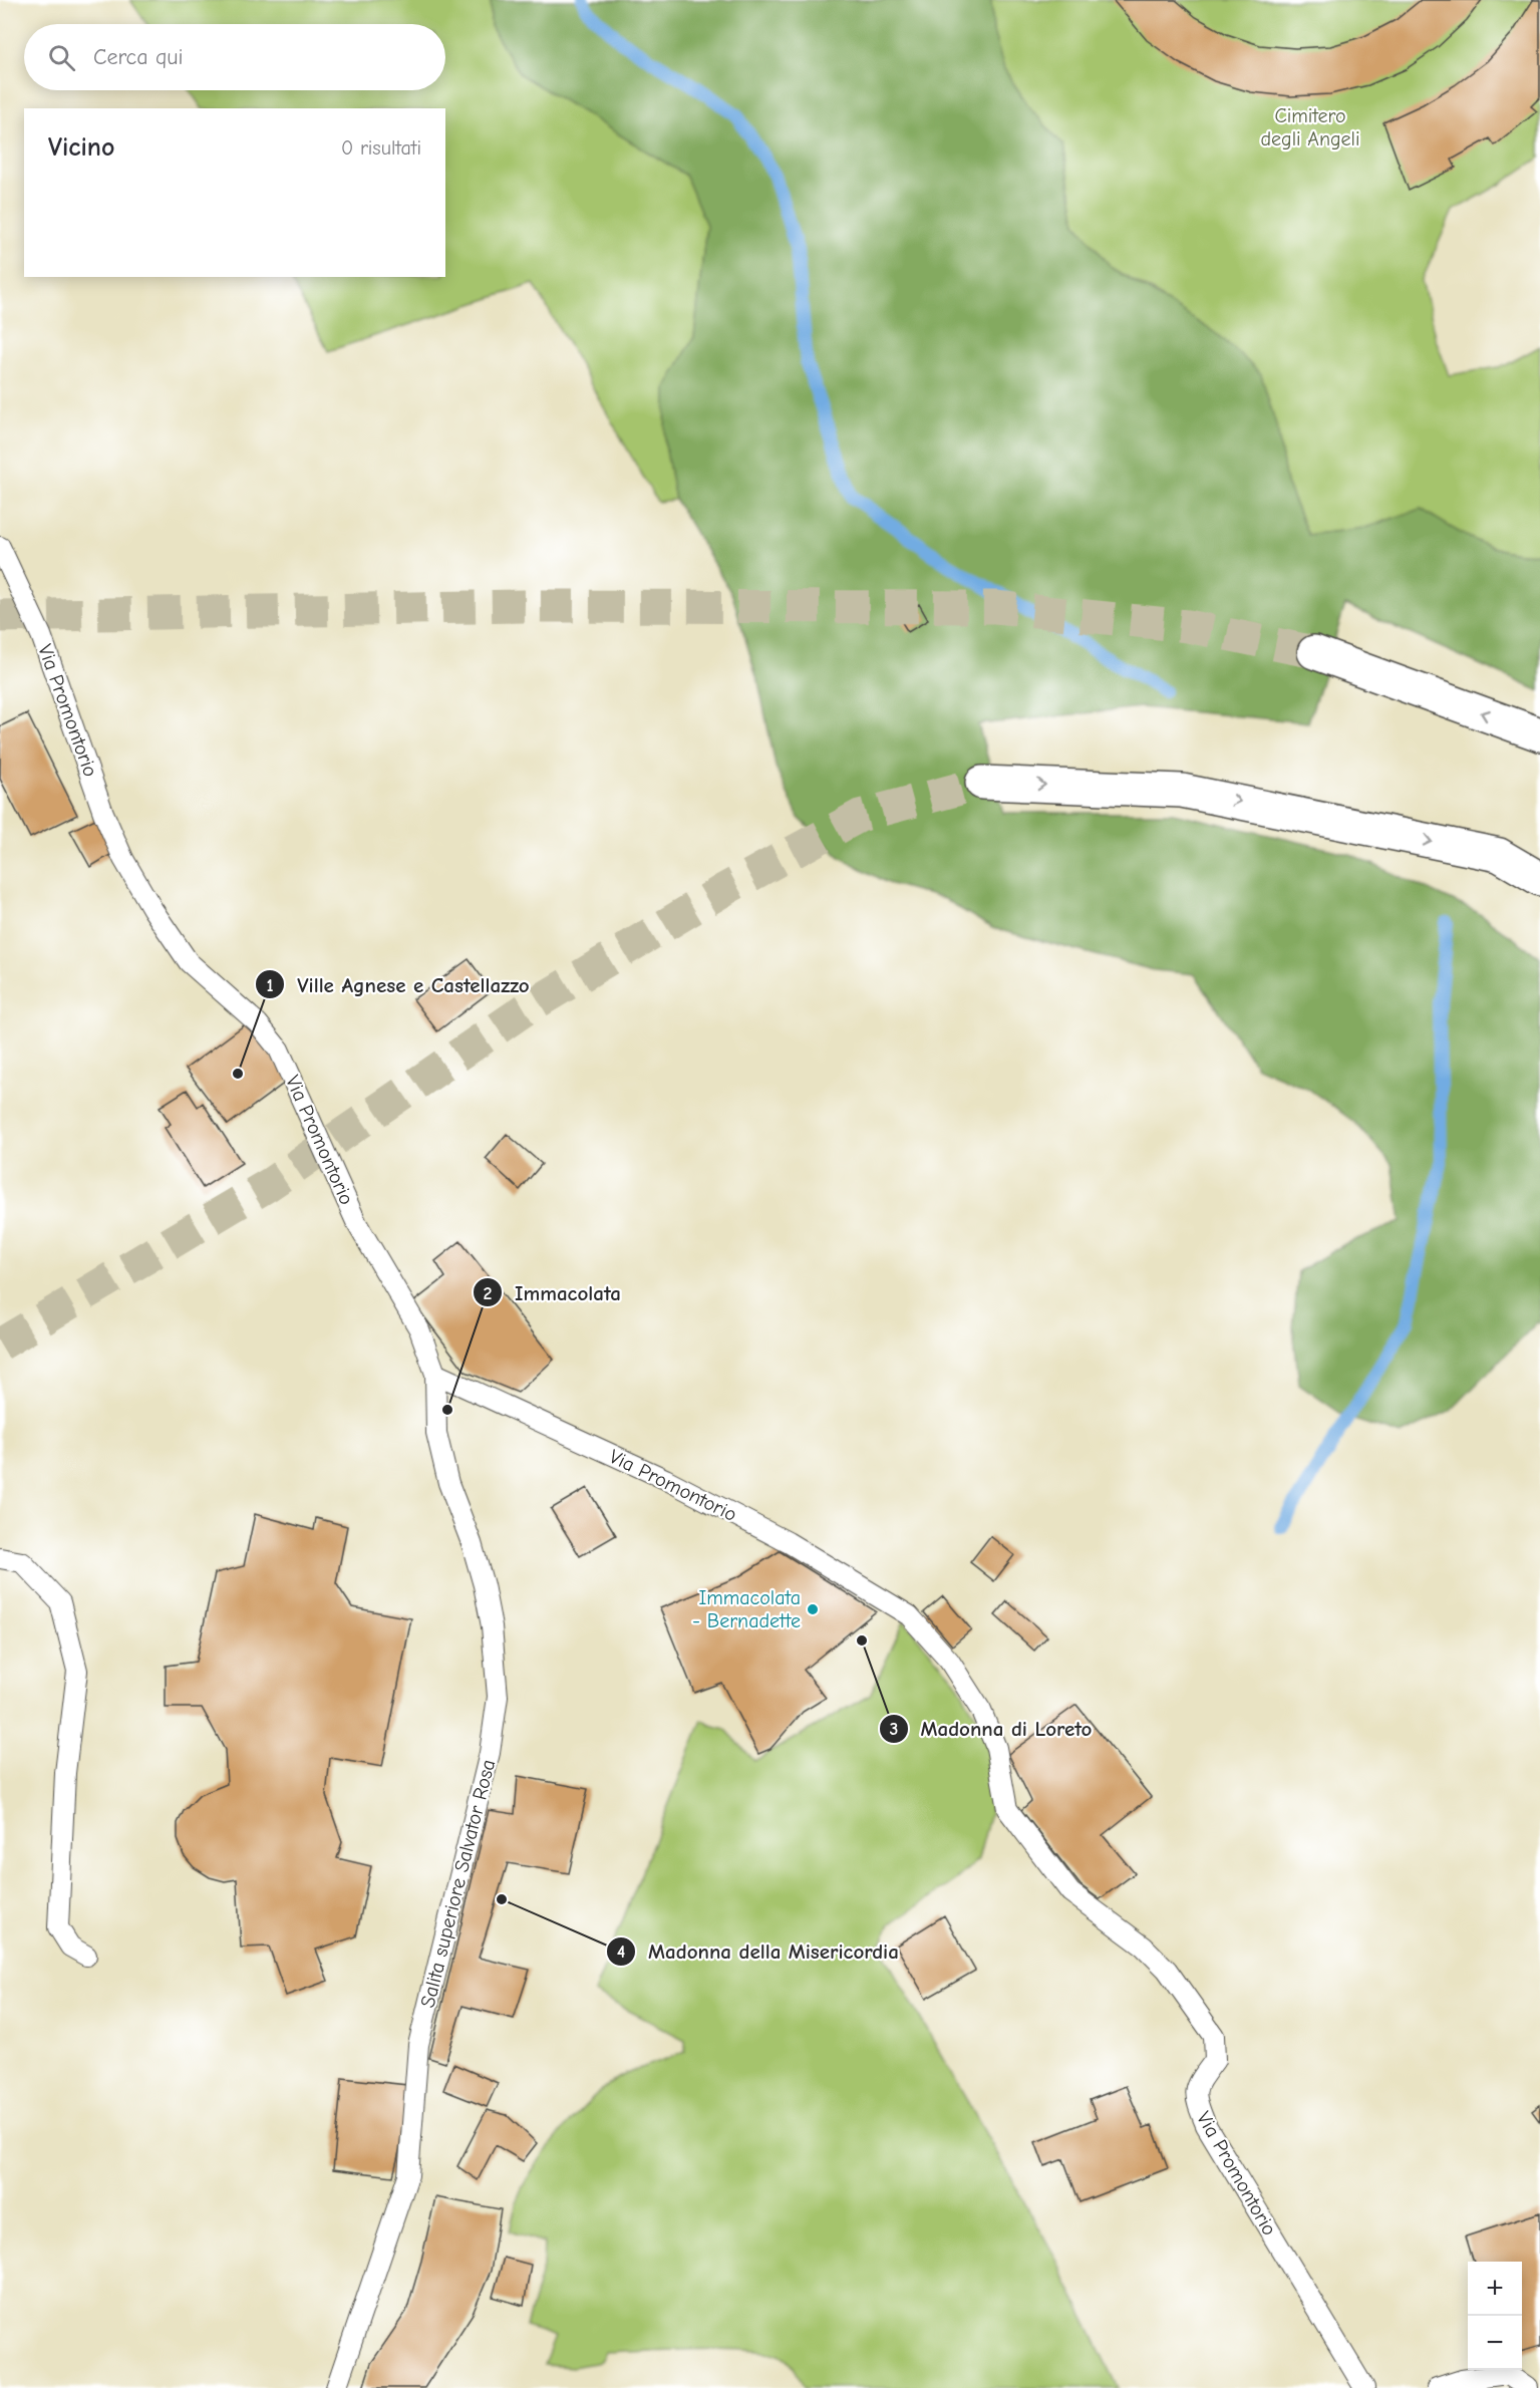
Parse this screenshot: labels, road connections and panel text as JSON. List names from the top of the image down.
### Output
{
  "streets": {
    "lane": ["Via Promontorio", "Salita superiore Salvator Rosa"]
  },
  "crossings": [
    ["Via Promontorio", "Salita superiore Salvator Rosa"]
  ],
  "parks": ["Cimitero degli Angeli"],
  "places": [
    "Ville Agnese e Castellazzo",
    "Immacolata",
    "Immacolata - Bernadette",
    "Madonna di Loreto",
    "Madonna della Misericordia"
  ],
  "page": {
    "search": "Cerca qui",
    "heading": ["Vicino", "0 risultati"],
    "map_buttons": ["+", "−"]
  }
}
